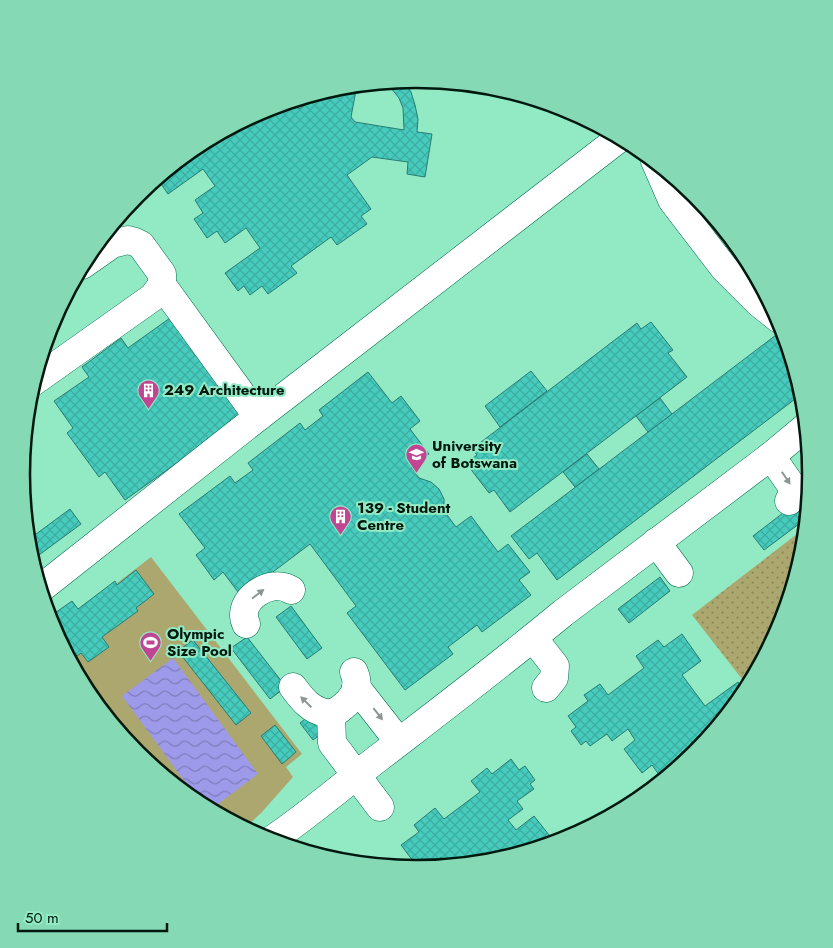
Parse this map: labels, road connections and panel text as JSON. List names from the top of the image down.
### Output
{
  "places": {
    "building": ["249 Architecture", "139 - Student Centre"],
    "school or university": ["University of Botswana"],
    "sports": ["Olympic Size Pool"]
  },
  "scale_bar": "50 m"
}
